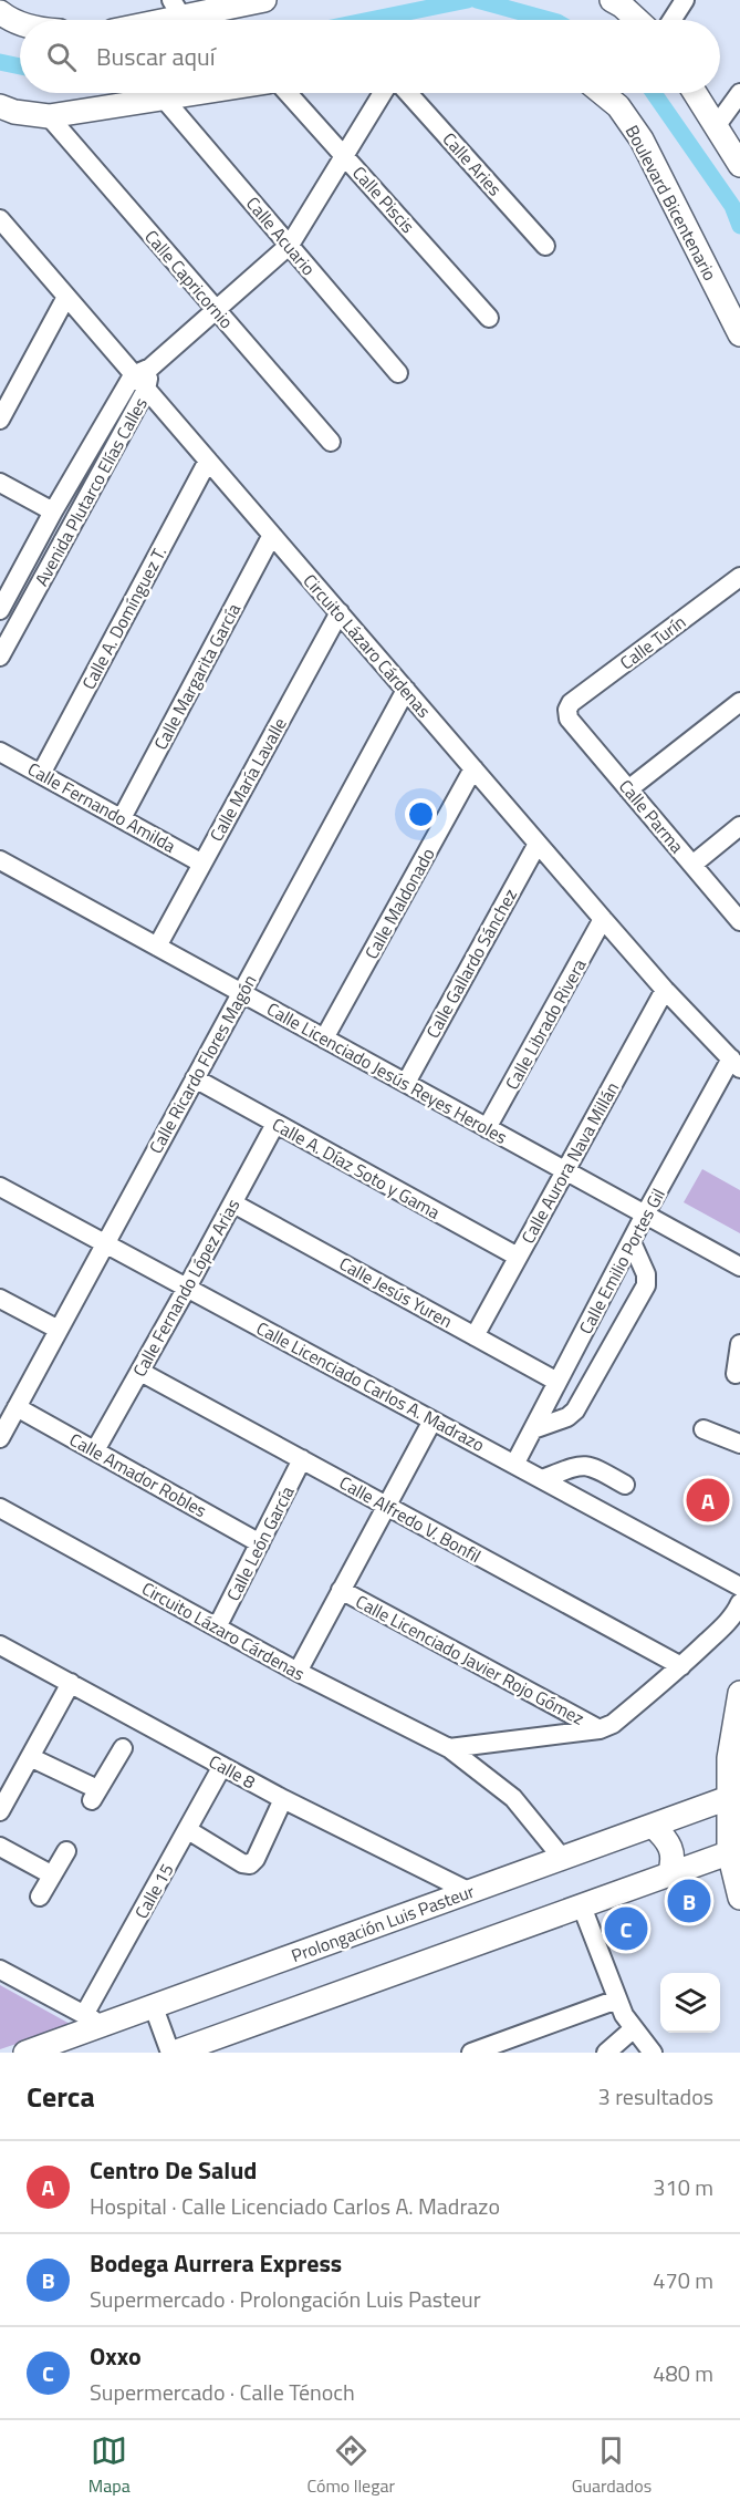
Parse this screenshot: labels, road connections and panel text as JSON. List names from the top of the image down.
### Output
{
  "streets": {
    "main road": ["Boulevard Bicentenario", "Prolongación Luis Pasteur"],
    "street": [
      "Calle Aries",
      "Calle Piscis",
      "Calle Acuario",
      "Calle Capricornio",
      "Avenida Plutarco Elías Calles",
      "Calle A. Domínguez T.",
      "Calle Turín",
      "Circuito Lázaro Cárdenas",
      "Calle Margarita García",
      "Calle María Lavalle",
      "Calle Fernando Amilda",
      "Calle Parma",
      "Calle Maldonado",
      "Calle Gallardo Sánchez",
      "Calle Librado Rivera",
      "Calle Ricardo Flores Magón",
      "Calle Licenciado Jesús Reyes Heroles",
      "Calle Aurora Nava Millán",
      "Calle A. Díaz Soto y Gama",
      "Calle Emilio Portes Gil",
      "Calle Fernando López Arias",
      "Calle Jesús Yuren",
      "Calle Licenciado Carlos A. Madrazo",
      "Calle Amador Robles",
      "Calle Alfredo V. Bonfil",
      "Calle León García",
      "Calle Licenciado Javier Rojo Gómez",
      "Calle 8",
      "Calle 15"
    ]
  },
  "crossings": [
    ["Avenida Plutarco Elías Calles", "Circuito Lázaro Cárdenas"],
    ["Calle A. Domínguez T.", "Circuito Lázaro Cárdenas"],
    ["Calle A. Domínguez T.", "Calle Fernando Amilda"],
    ["Calle Turín", "Calle Parma"],
    ["Circuito Lázaro Cárdenas", "Calle Margarita García"],
    ["Circuito Lázaro Cárdenas", "Calle María Lavalle"],
    ["Circuito Lázaro Cárdenas", "Calle Maldonado"],
    ["Circuito Lázaro Cárdenas", "Calle Gallardo Sánchez"],
    ["Circuito Lázaro Cárdenas", "Calle Librado Rivera"],
    ["Circuito Lázaro Cárdenas", "Calle Ricardo Flores Magón"],
    ["Circuito Lázaro Cárdenas", "Calle Aurora Nava Millán"],
    ["Circuito Lázaro Cárdenas", "Calle Emilio Portes Gil"],
    ["Circuito Lázaro Cárdenas", "Calle León García"],
    ["Circuito Lázaro Cárdenas", "Prolongación Luis Pasteur"],
    ["Calle Margarita García", "Calle Fernando Amilda"],
    ["Calle María Lavalle", "Calle Fernando Amilda"],
    ["Calle María Lavalle", "Calle Licenciado Jesús Reyes Heroles"],
    ["Calle Maldonado", "Calle Licenciado Jesús Reyes Heroles"],
    ["Calle Gallardo Sánchez", "Calle Licenciado Jesús Reyes Heroles"],
    ["Calle Librado Rivera", "Calle Licenciado Jesús Reyes Heroles"],
    ["Calle Ricardo Flores Magón", "Calle Licenciado Jesús Reyes Heroles"],
    ["Calle Ricardo Flores Magón", "Calle A. Díaz Soto y Gama"],
    ["Calle Ricardo Flores Magón", "Calle Licenciado Carlos A. Madrazo"],
    ["Calle Ricardo Flores Magón", "Calle Amador Robles"],
    ["Calle Licenciado Jesús Reyes Heroles", "Calle Aurora Nava Millán"],
    ["Calle Licenciado Jesús Reyes Heroles", "Calle Emilio Portes Gil"],
    ["Calle Aurora Nava Millán", "Calle A. Díaz Soto y Gama"],
    ["Calle Aurora Nava Millán", "Calle Jesús Yuren"],
    ["Calle A. Díaz Soto y Gama", "Calle Fernando López Arias"],
    ["Calle Emilio Portes Gil", "Calle Jesús Yuren"],
    ["Calle Emilio Portes Gil", "Calle Licenciado Carlos A. Madrazo"],
    ["Calle Fernando López Arias", "Calle Jesús Yuren"],
    ["Calle Fernando López Arias", "Calle Licenciado Carlos A. Madrazo"],
    ["Calle Fernando López Arias", "Calle Amador Robles"],
    ["Calle Fernando López Arias", "Calle Alfredo V. Bonfil"],
    ["Calle Amador Robles", "Calle León García"],
    ["Calle Alfredo V. Bonfil", "Calle León García"],
    ["Calle 8", "Calle 15"],
    ["Calle 8", "Prolongación Luis Pasteur"],
    ["Calle 15", "Prolongación Luis Pasteur"]
  ],
  "page": {
    "search": "Buscar aquí",
    "pins": ["A", "B", "C"],
    "heading": ["Cerca", "3 resultados"],
    "list": [
      {
        "mark": "A",
        "name": "Centro De Salud",
        "note": "Hospital · Calle Licenciado Carlos A. Madrazo",
        "value": "310 m"
      },
      {
        "mark": "B",
        "name": "Bodega Aurrera Express",
        "note": "Supermercado · Prolongación Luis Pasteur",
        "value": "470 m"
      },
      {
        "mark": "C",
        "name": "Oxxo",
        "note": "Supermercado · Calle Ténoch",
        "value": "480 m"
      }
    ],
    "nav": ["Mapa", "Cómo llegar", "Guardados"]
  }
}
